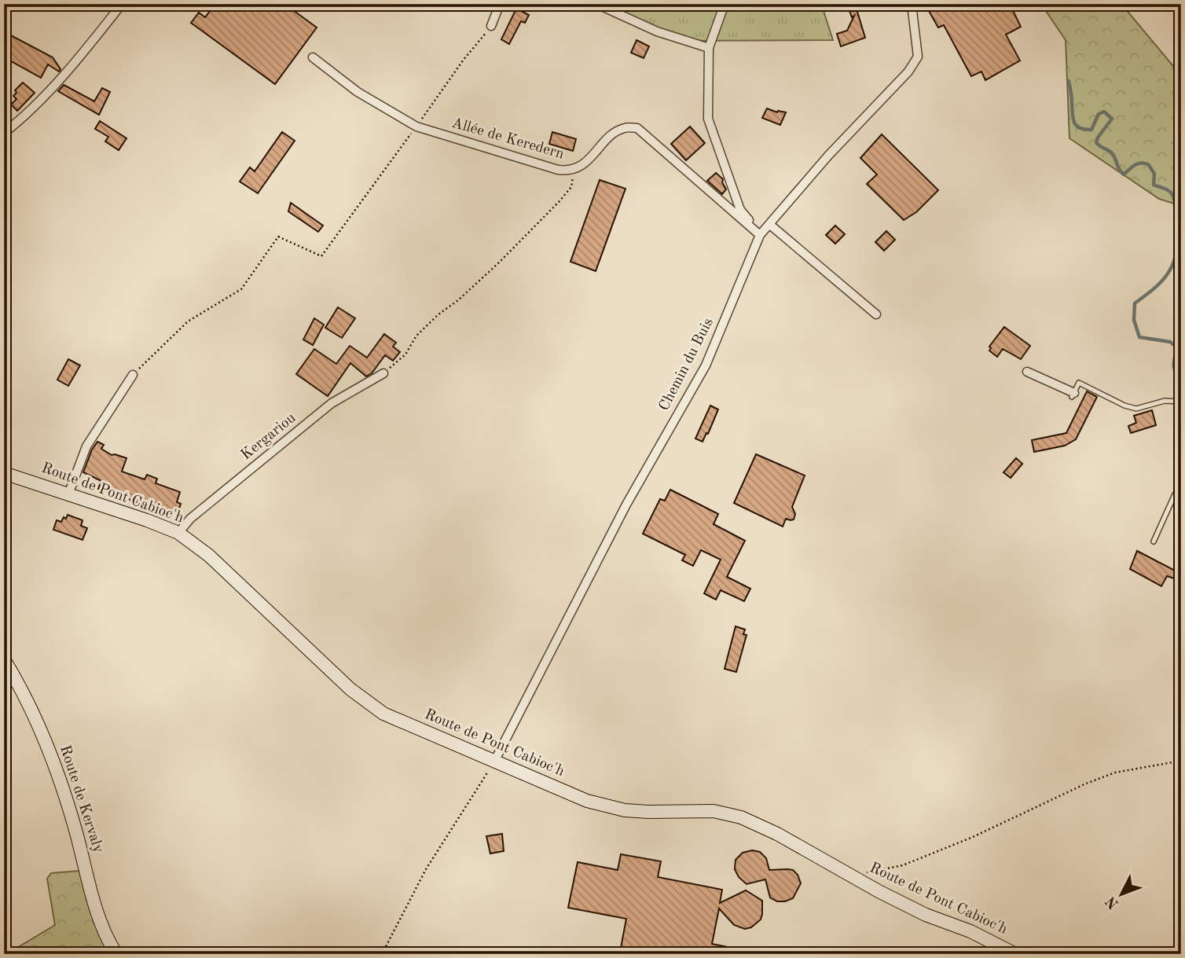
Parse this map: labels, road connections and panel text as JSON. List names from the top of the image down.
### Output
{
  "streets": {
    "street": [
      "Allée de Keredern",
      "Chemin du Buis",
      "Kergariou",
      "Route de Pont Cabioc'h",
      "Route de Kervaly"
    ]
  },
  "crossings": [
    ["Allée de Keredern", "Chemin du Buis"],
    ["Chemin du Buis", "Route de Pont Cabioc'h"],
    ["Kergariou", "Route de Pont Cabioc'h"]
  ],
  "north": "bottom left"
}
